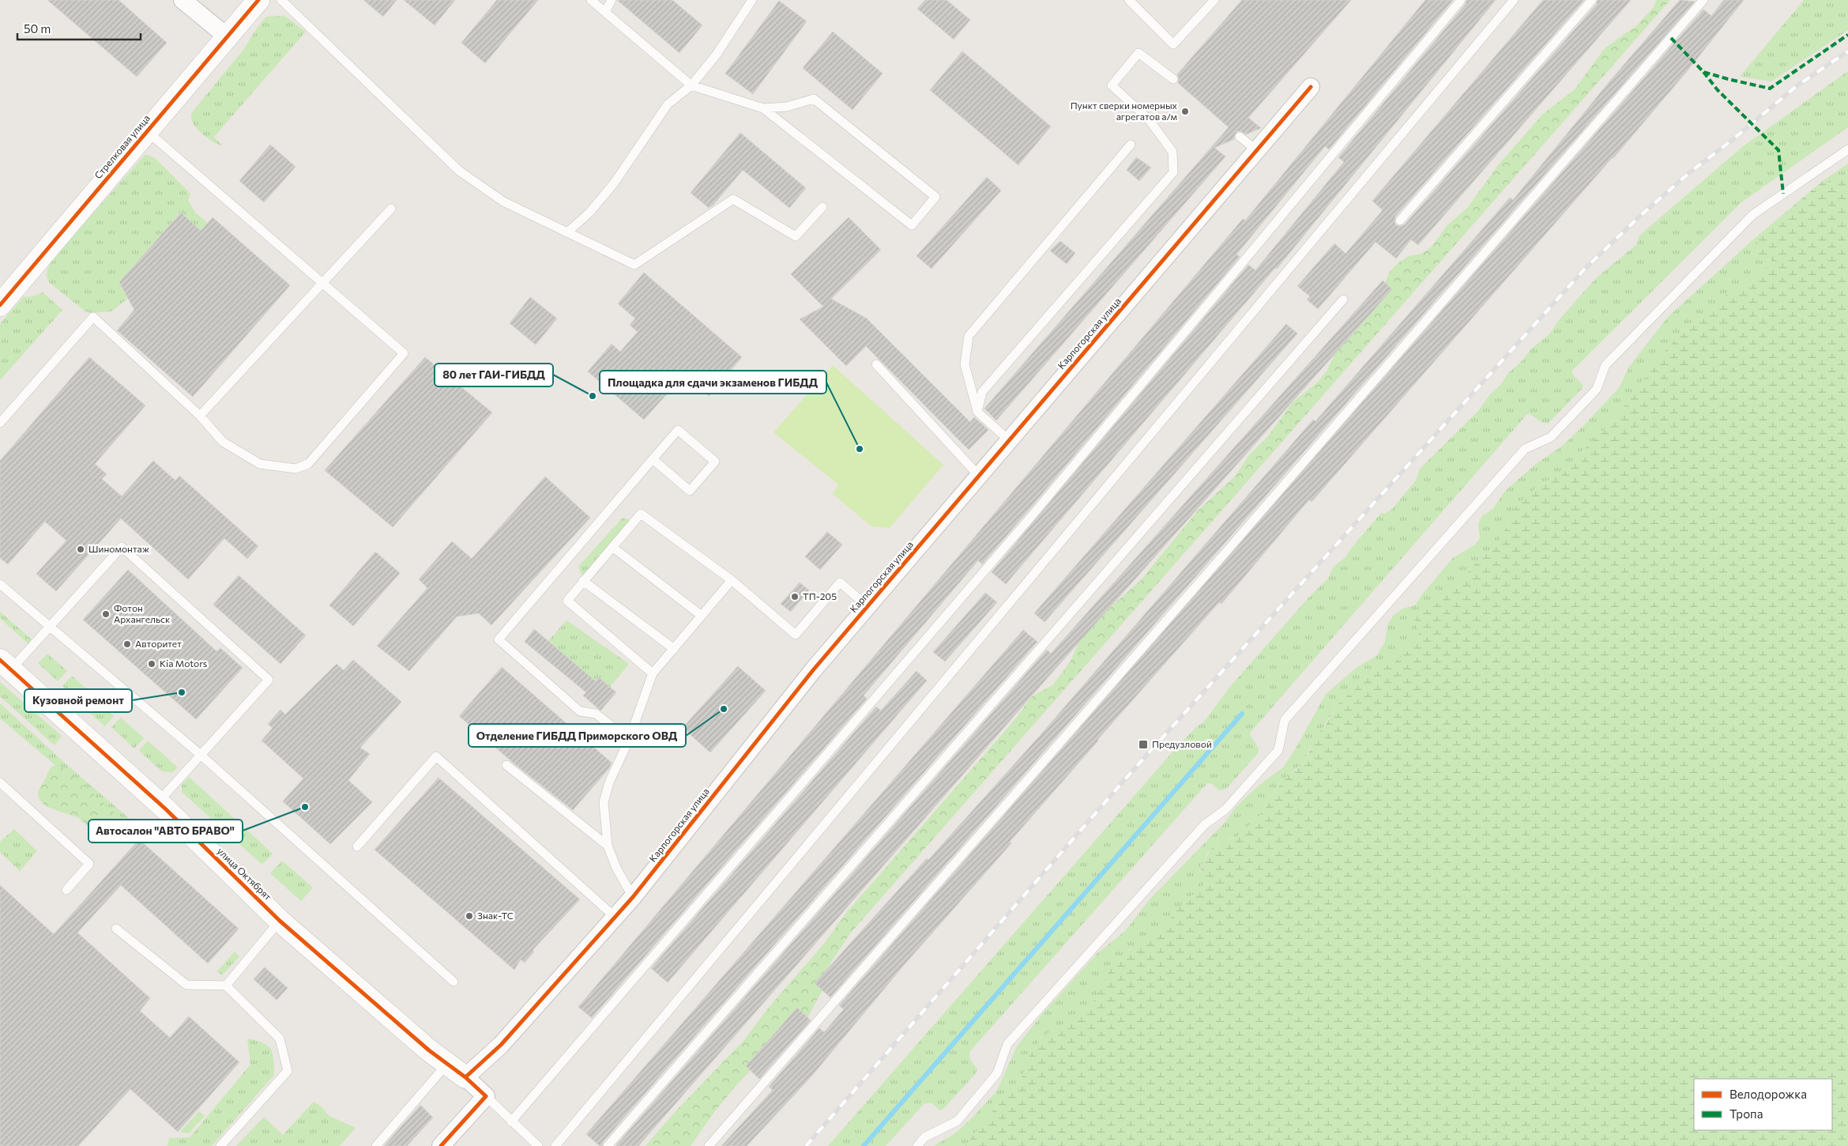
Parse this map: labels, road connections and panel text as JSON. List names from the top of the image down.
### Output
{
  "streets": {
    "street": ["Стрелковая улица", "Карпогорская улица", "улица Октябрят"]
  },
  "crossings": [
    ["Карпогорская улица", "улица Октябрят"]
  ],
  "places": {
    "other": [
      "Пункт сверки номерных агрегатов а/м",
      "80 лет ГАИ-ГИБДД",
      "Площадка для сдачи экзаменов ГИБДД",
      "Шиномонтаж",
      "ТП-205",
      "Фотон Архангельск",
      "Авторитет",
      "Kia Motors",
      "Кузовной ремонт",
      "Отделение ГИБДД Приморского ОВД",
      "Автосалон \"АВТО БРАВО\"",
      "Знак-ТС"
    ],
    "transit": ["Предузловой"]
  },
  "legend": ["Велодорожка", "Тропа"],
  "scale_bar": "50 m"
}
